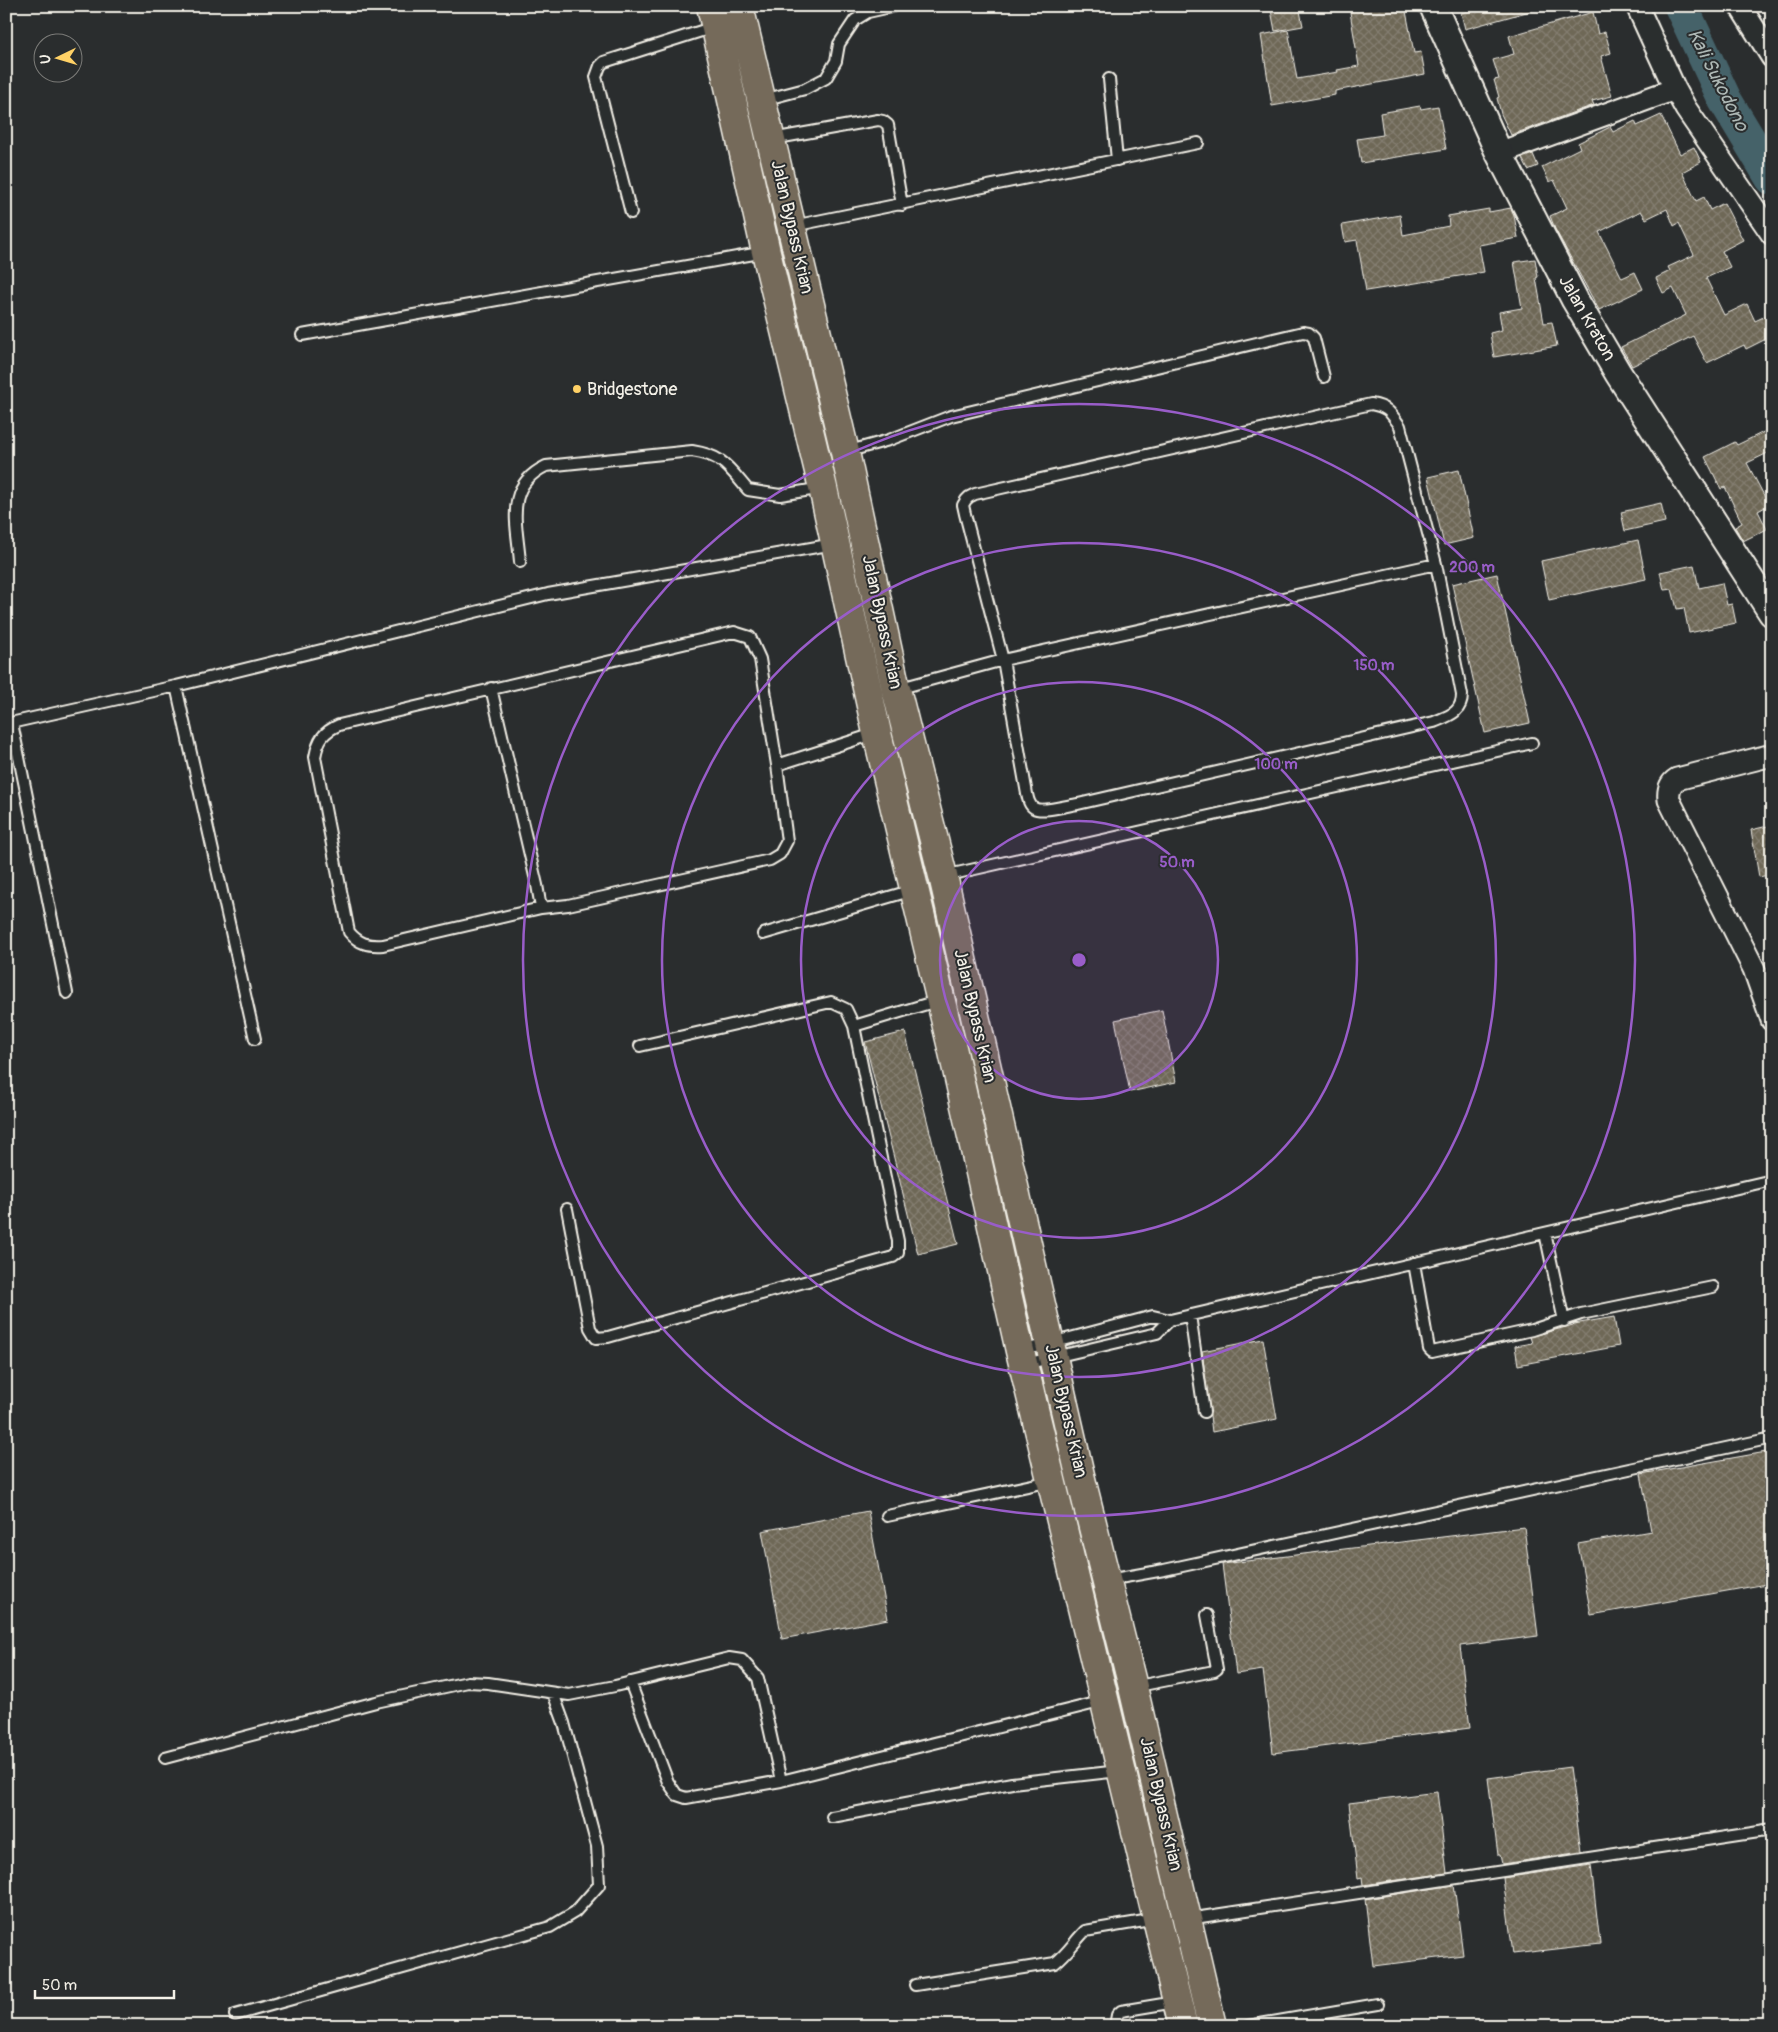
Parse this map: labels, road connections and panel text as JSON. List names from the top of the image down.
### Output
{
  "streets": {
    "highway": ["Jalan Bypass Krian"],
    "street": ["Jalan Kraton"]
  },
  "water": ["Kali Sukodono"],
  "places": ["Bridgestone"],
  "scale_bar": "50 m",
  "north": "left",
  "rings": [
    "200 m",
    "150 m",
    "100 m",
    "50 m"
  ]
}
